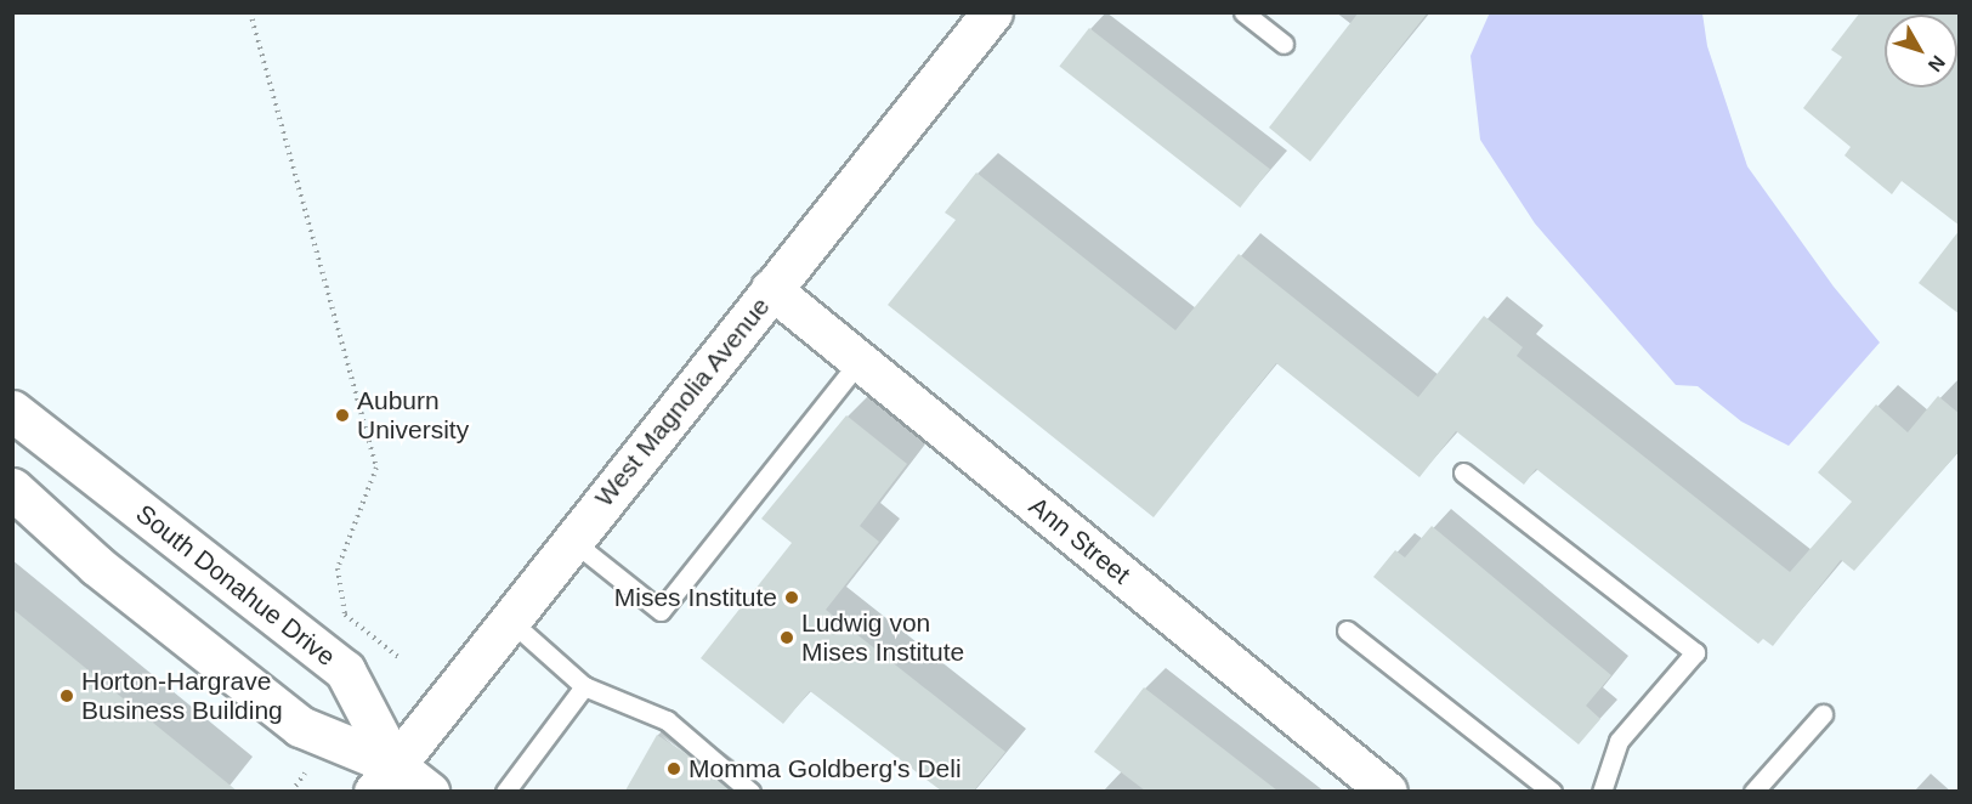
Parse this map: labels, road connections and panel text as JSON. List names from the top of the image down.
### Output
{
  "streets": {
    "street": ["West Magnolia Avenue", "Ann Street", "South Donahue Drive"]
  },
  "crossings": [
    ["West Magnolia Avenue", "Ann Street"],
    ["West Magnolia Avenue", "South Donahue Drive"]
  ],
  "places": [
    "Auburn University",
    "Mises Institute",
    "Ludwig von Mises Institute",
    "Horton-Hargrave Business Building",
    "Momma Goldberg's Deli"
  ],
  "north": "bottom right"
}
